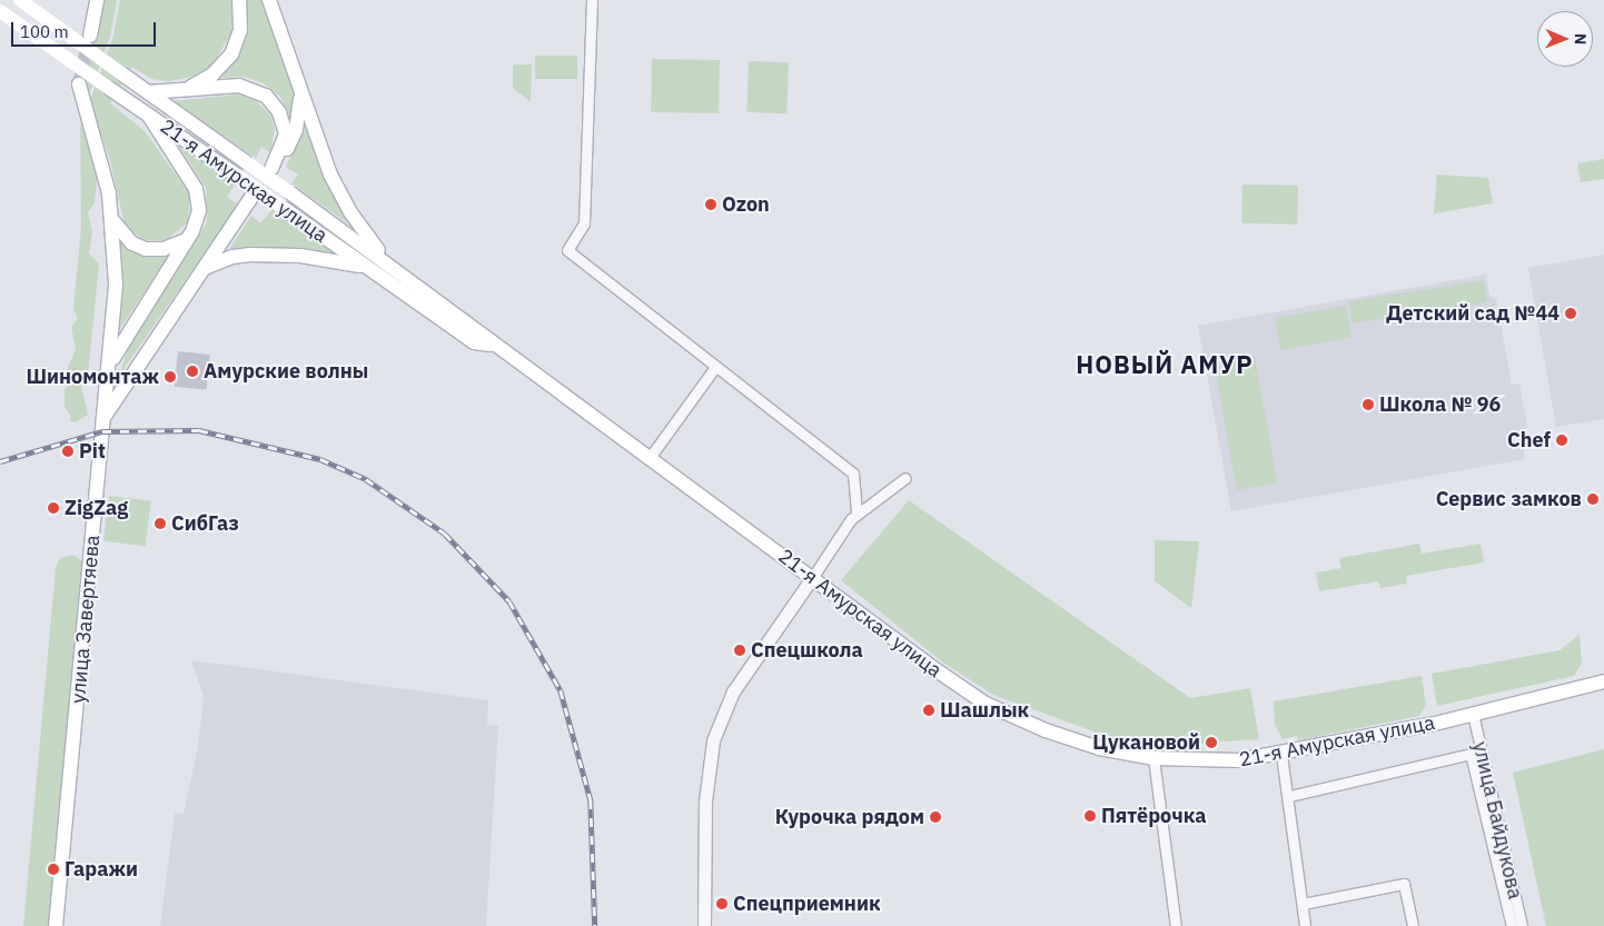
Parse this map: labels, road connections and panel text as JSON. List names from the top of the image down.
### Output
{
  "streets": {
    "main road": ["21-я Амурская улица", "улица Завертяева"],
    "street": ["улица Байдукова"]
  },
  "crossings": [
    ["21-я Амурская улица", "улица Байдукова"]
  ],
  "districts": ["НОВЫЙ АМУР"],
  "places": [
    "Ozon",
    "Детский сад №44",
    "Амурские волны",
    "Шиномонтаж",
    "Школа № 96",
    "Chef",
    "Pit",
    "Сервис замков",
    "ZigZag",
    "СибГаз",
    "Спецшкола",
    "Шашлык",
    "Цукановой",
    "Пятёрочка",
    "Курочка рядом",
    "Гаражи",
    "Спецприемник"
  ],
  "scale_bar": "100 m",
  "north": "right"
}
